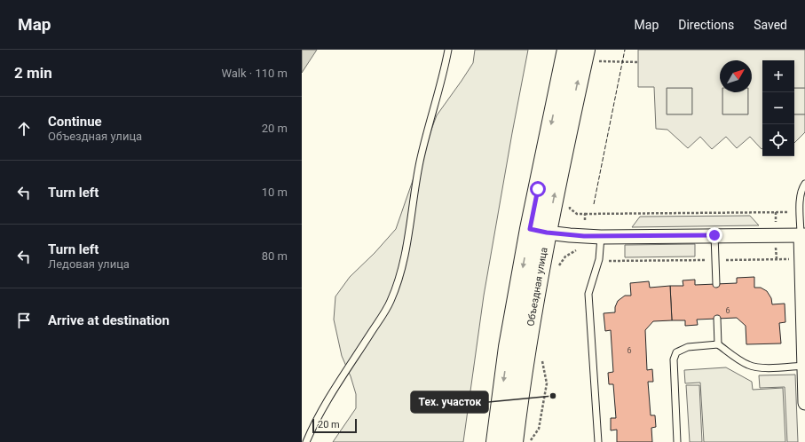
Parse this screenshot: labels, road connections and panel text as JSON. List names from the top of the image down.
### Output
{
  "streets": {
    "main road": ["Объездная улица"]
  },
  "places": ["Тех. участок"],
  "house_numbers": ["6", "6"],
  "scale_bar": "20 m",
  "north": "top right",
  "page": {
    "header": "Map",
    "nav": ["Map", "Directions", "Saved"],
    "heading": ["2 min", "Walk · 110 m"],
    "map_buttons": ["+", "−"],
    "list": [
      ["Continue", "Объездная улица", "20 m"],
      ["Turn left", "10 m"],
      ["Turn left", "Ледовая улица", "80 m"],
      "Arrive at destination"
    ],
    "scale": "20 m"
  }
}
